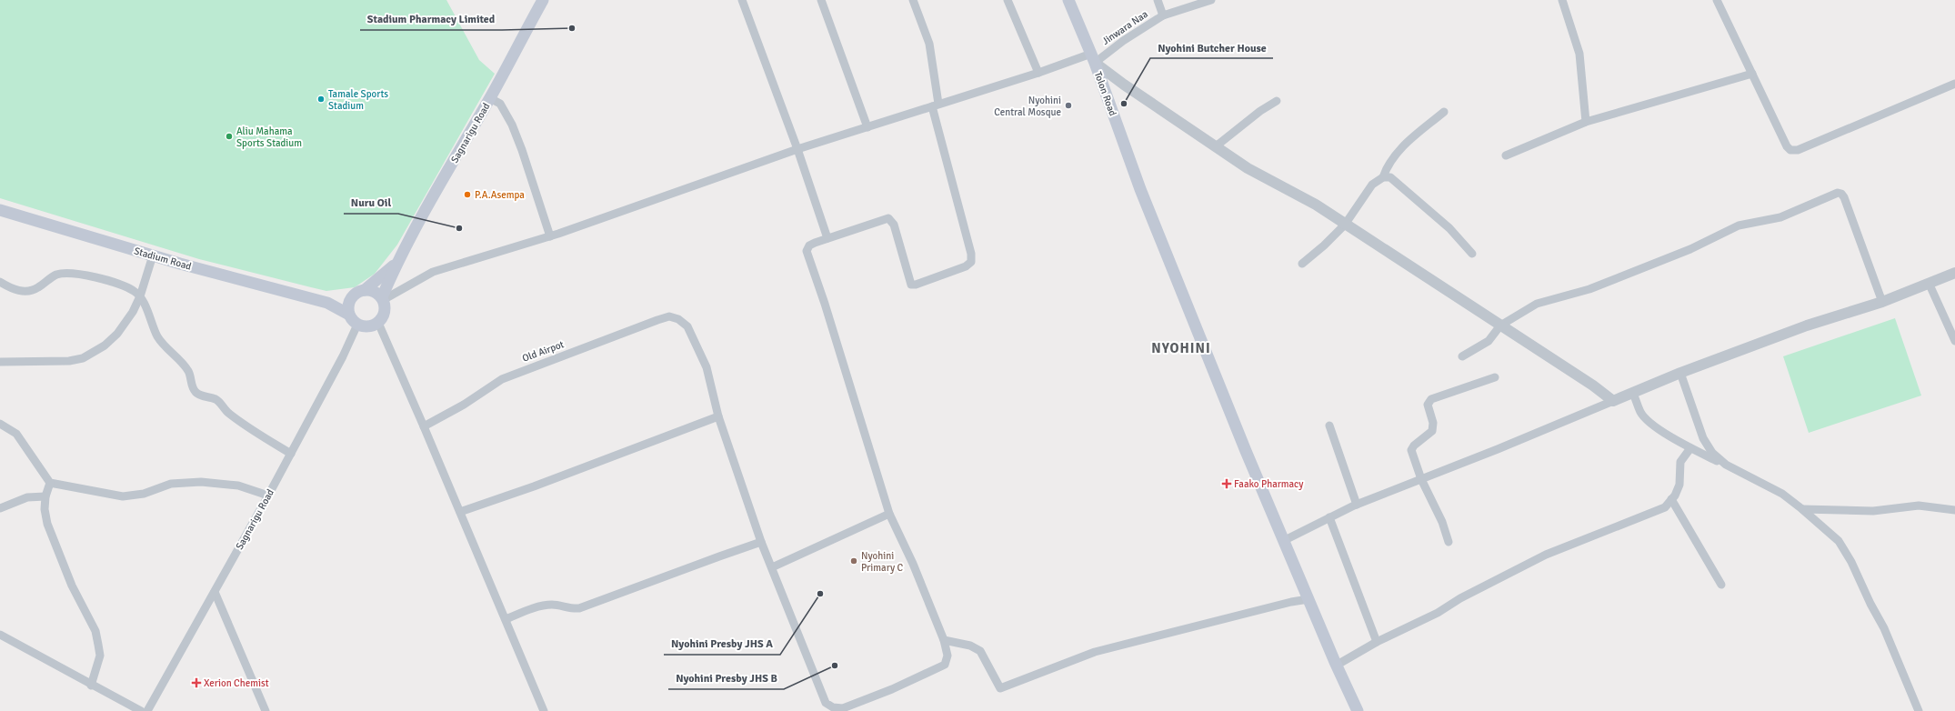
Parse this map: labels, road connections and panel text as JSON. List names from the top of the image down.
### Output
{
  "streets": {
    "main road": ["Tolon Road", "Sagnarigu Road", "Stadium Road"],
    "street": ["Jinwara Naa", "Old Airpot"]
  },
  "crossings": [
    ["Jinwara Naa", "Tolon Road"],
    ["Jinwara Naa", "Sagnarigu Road"],
    ["Jinwara Naa", "Stadium Road"],
    ["Sagnarigu Road", "Stadium Road"]
  ],
  "districts": ["NYOHINI"],
  "places": {
    "other": [
      "Stadium Pharmacy Limited",
      "Tamale Sports Stadium",
      "Nyohini Butcher House",
      "Nyohini Central Mosque",
      "Aliu Mahama Sports Stadium",
      "P.A.Asempa",
      "Nuru Oil",
      "Nyohini Primary C",
      "Nyohini Presby JHS A",
      "Nyohini Presby JHS B"
    ],
    "health": ["Faako Pharmacy", "Xerion Chemist"]
  }
}
